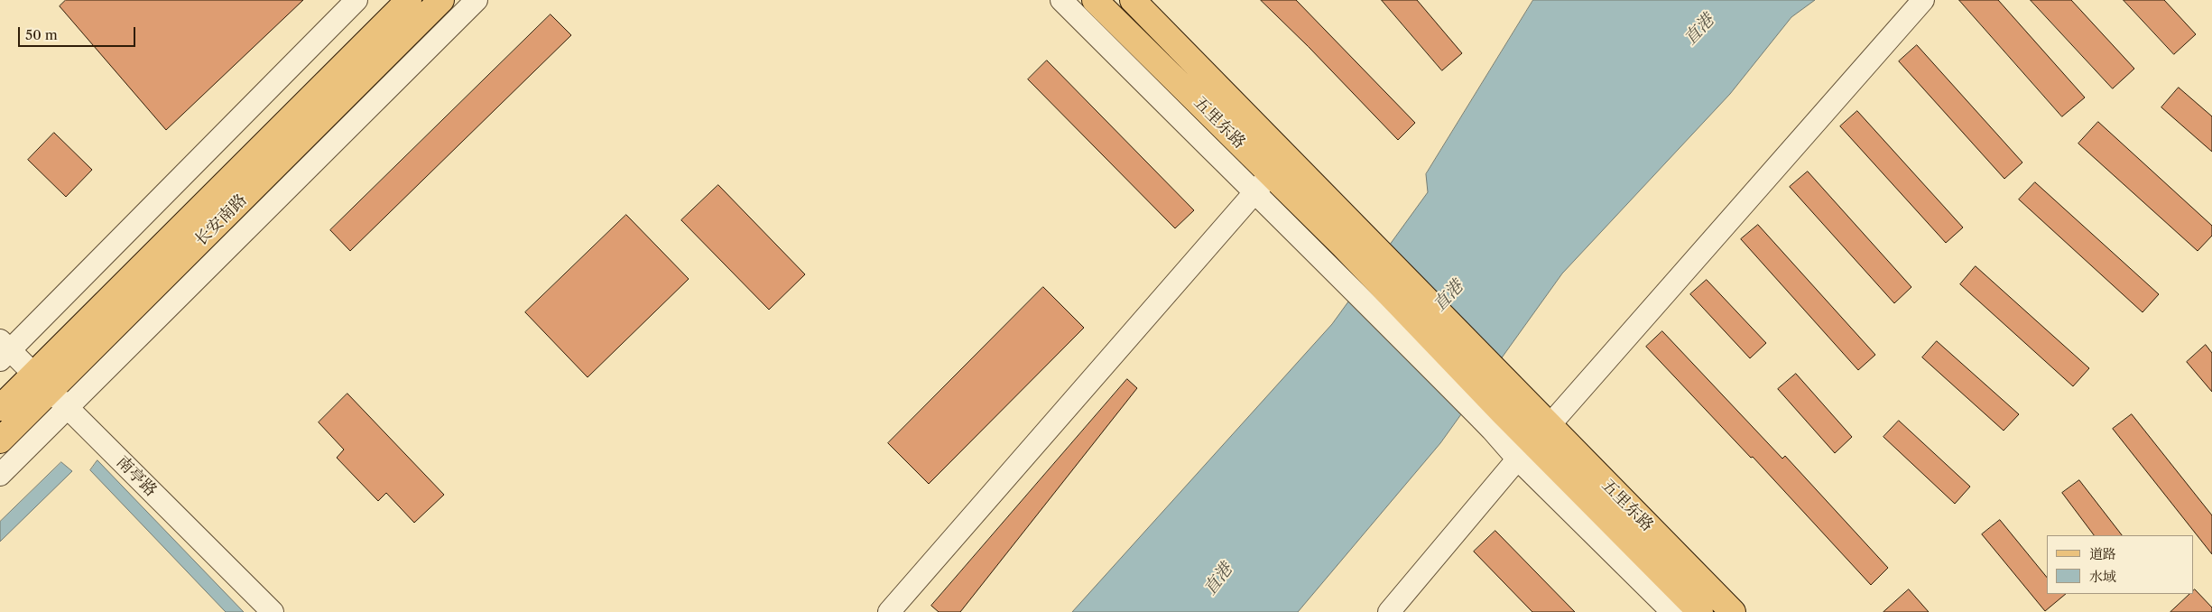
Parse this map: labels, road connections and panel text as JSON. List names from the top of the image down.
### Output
{
  "streets": {
    "main road": ["五里东路", "长安南路"],
    "street": ["南亭路"]
  },
  "crossings": [
    ["长安南路", "南亭路"]
  ],
  "water": ["直港"],
  "legend": ["道路", "水域"],
  "scale_bar": "50 m"
}
